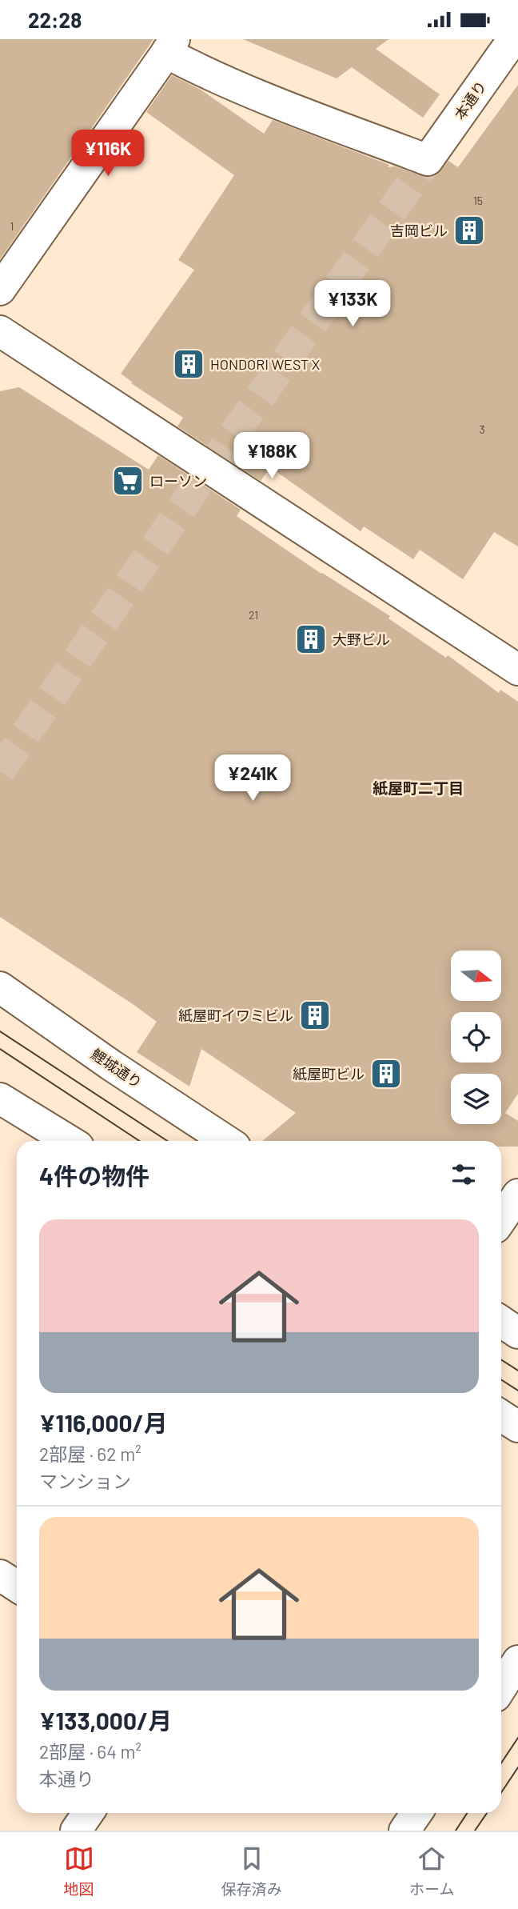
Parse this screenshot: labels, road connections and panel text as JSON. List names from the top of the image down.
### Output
{
  "streets": {
    "main road": ["本通り", "鯉城通り"]
  },
  "districts": ["紙屋町二丁目"],
  "places": {
    "building": [
      "吉岡ビル",
      "HONDORI WEST X",
      "大野ビル",
      "紙屋町イワミビル",
      "紙屋町ビル"
    ],
    "supermarket": ["ローソン"]
  },
  "house_numbers": [
    "15",
    "1",
    "3",
    "21"
  ],
  "north": "right",
  "page": {
    "status": "22:28",
    "price": [
      "¥116K",
      "¥133K",
      "¥188K",
      "¥241K"
    ],
    "heading": "4件の物件",
    "list": [
      {
        "name": "¥116,000/月",
        "note": "2部屋 · 62 m² · マンション"
      },
      {
        "name": "¥133,000/月",
        "note": "2部屋 · 64 m² · 本通り"
      }
    ],
    "tabs": ["地図", "保存済み", "ホーム"]
  }
}
